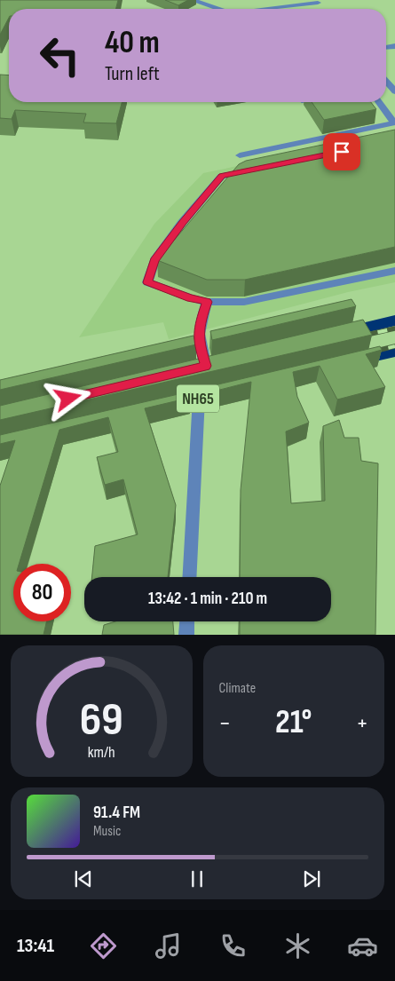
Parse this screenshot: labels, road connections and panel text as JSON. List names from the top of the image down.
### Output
{
  "streets": {
    "highway": ["NH65"]
  },
  "page": {
    "turn": ["40 m", "Turn left"],
    "limit": "80",
    "trip": "13:42 · 1 min · 210 m",
    "tile": "Climate",
    "heat": ["−", "21°", "+"],
    "song": ["91.4 FM", "Music"],
    "tabs": "13:41",
    "gauge": ["69", "km/h"]
  }
}
